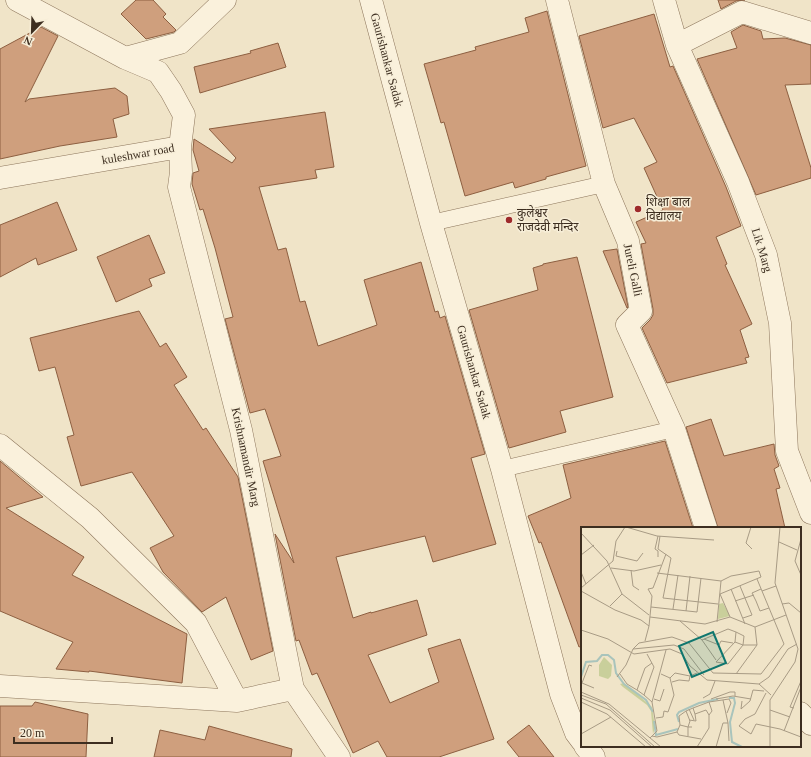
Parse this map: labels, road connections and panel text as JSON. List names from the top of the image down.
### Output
{
  "streets": {
    "street": [
      "Gaurishankar Sadak",
      "kuleshwar road",
      "Lik Marg",
      "Jureli Galli",
      "Krishnamandir Marg"
    ]
  },
  "crossings": [
    ["kuleshwar road", "Krishnamandir Marg"]
  ],
  "places": ["शिक्षा बाल विद्यालय", "कुलेश्वर राजदेवी मन्दिर"],
  "scale_bar": "20 m",
  "north": "bottom left"
}
